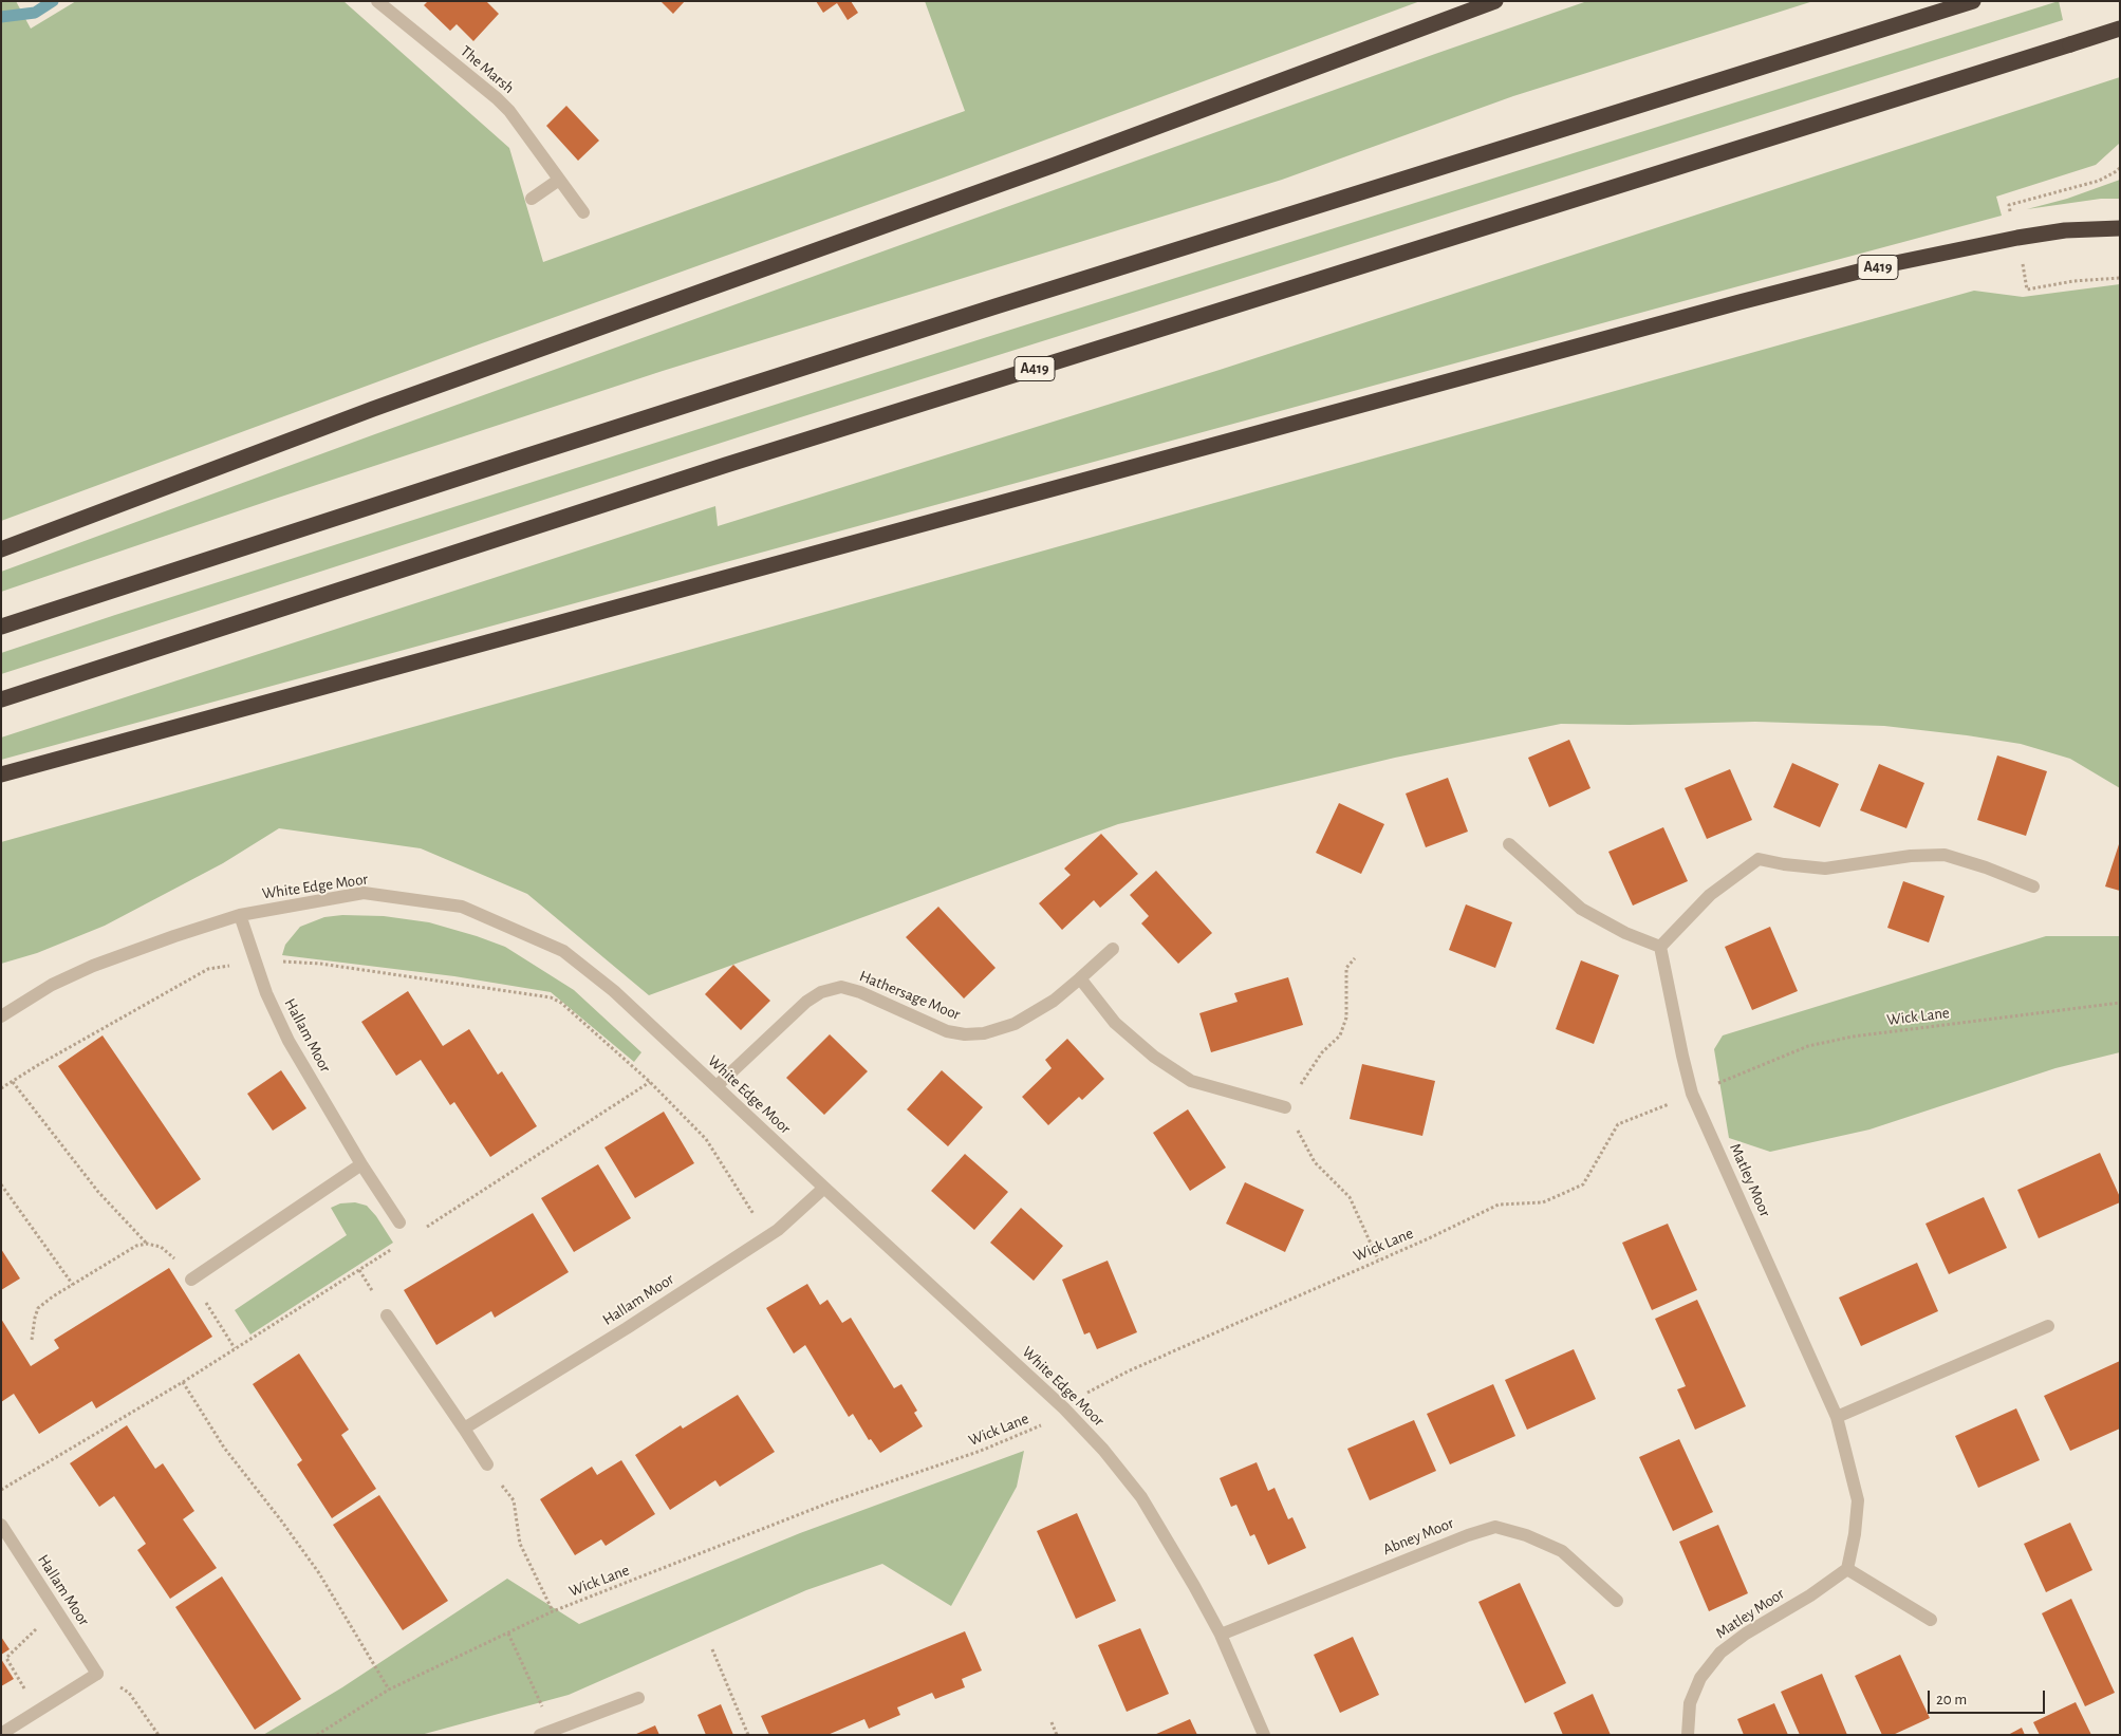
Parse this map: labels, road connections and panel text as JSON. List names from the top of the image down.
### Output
{
  "streets": {
    "highway": ["A419"],
    "street": [
      "The Marsh",
      "White Edge Moor",
      "Hathersage Moor",
      "Hallam Moor",
      "Matley Moor",
      "Abney Moor"
    ],
    "path": ["Wick Lane"]
  },
  "crossings": [
    ["White Edge Moor", "Hathersage Moor"],
    ["White Edge Moor", "Wick Lane"],
    ["White Edge Moor", "Hallam Moor"],
    ["White Edge Moor", "Abney Moor"]
  ],
  "scale_bar": "20 m"
}
